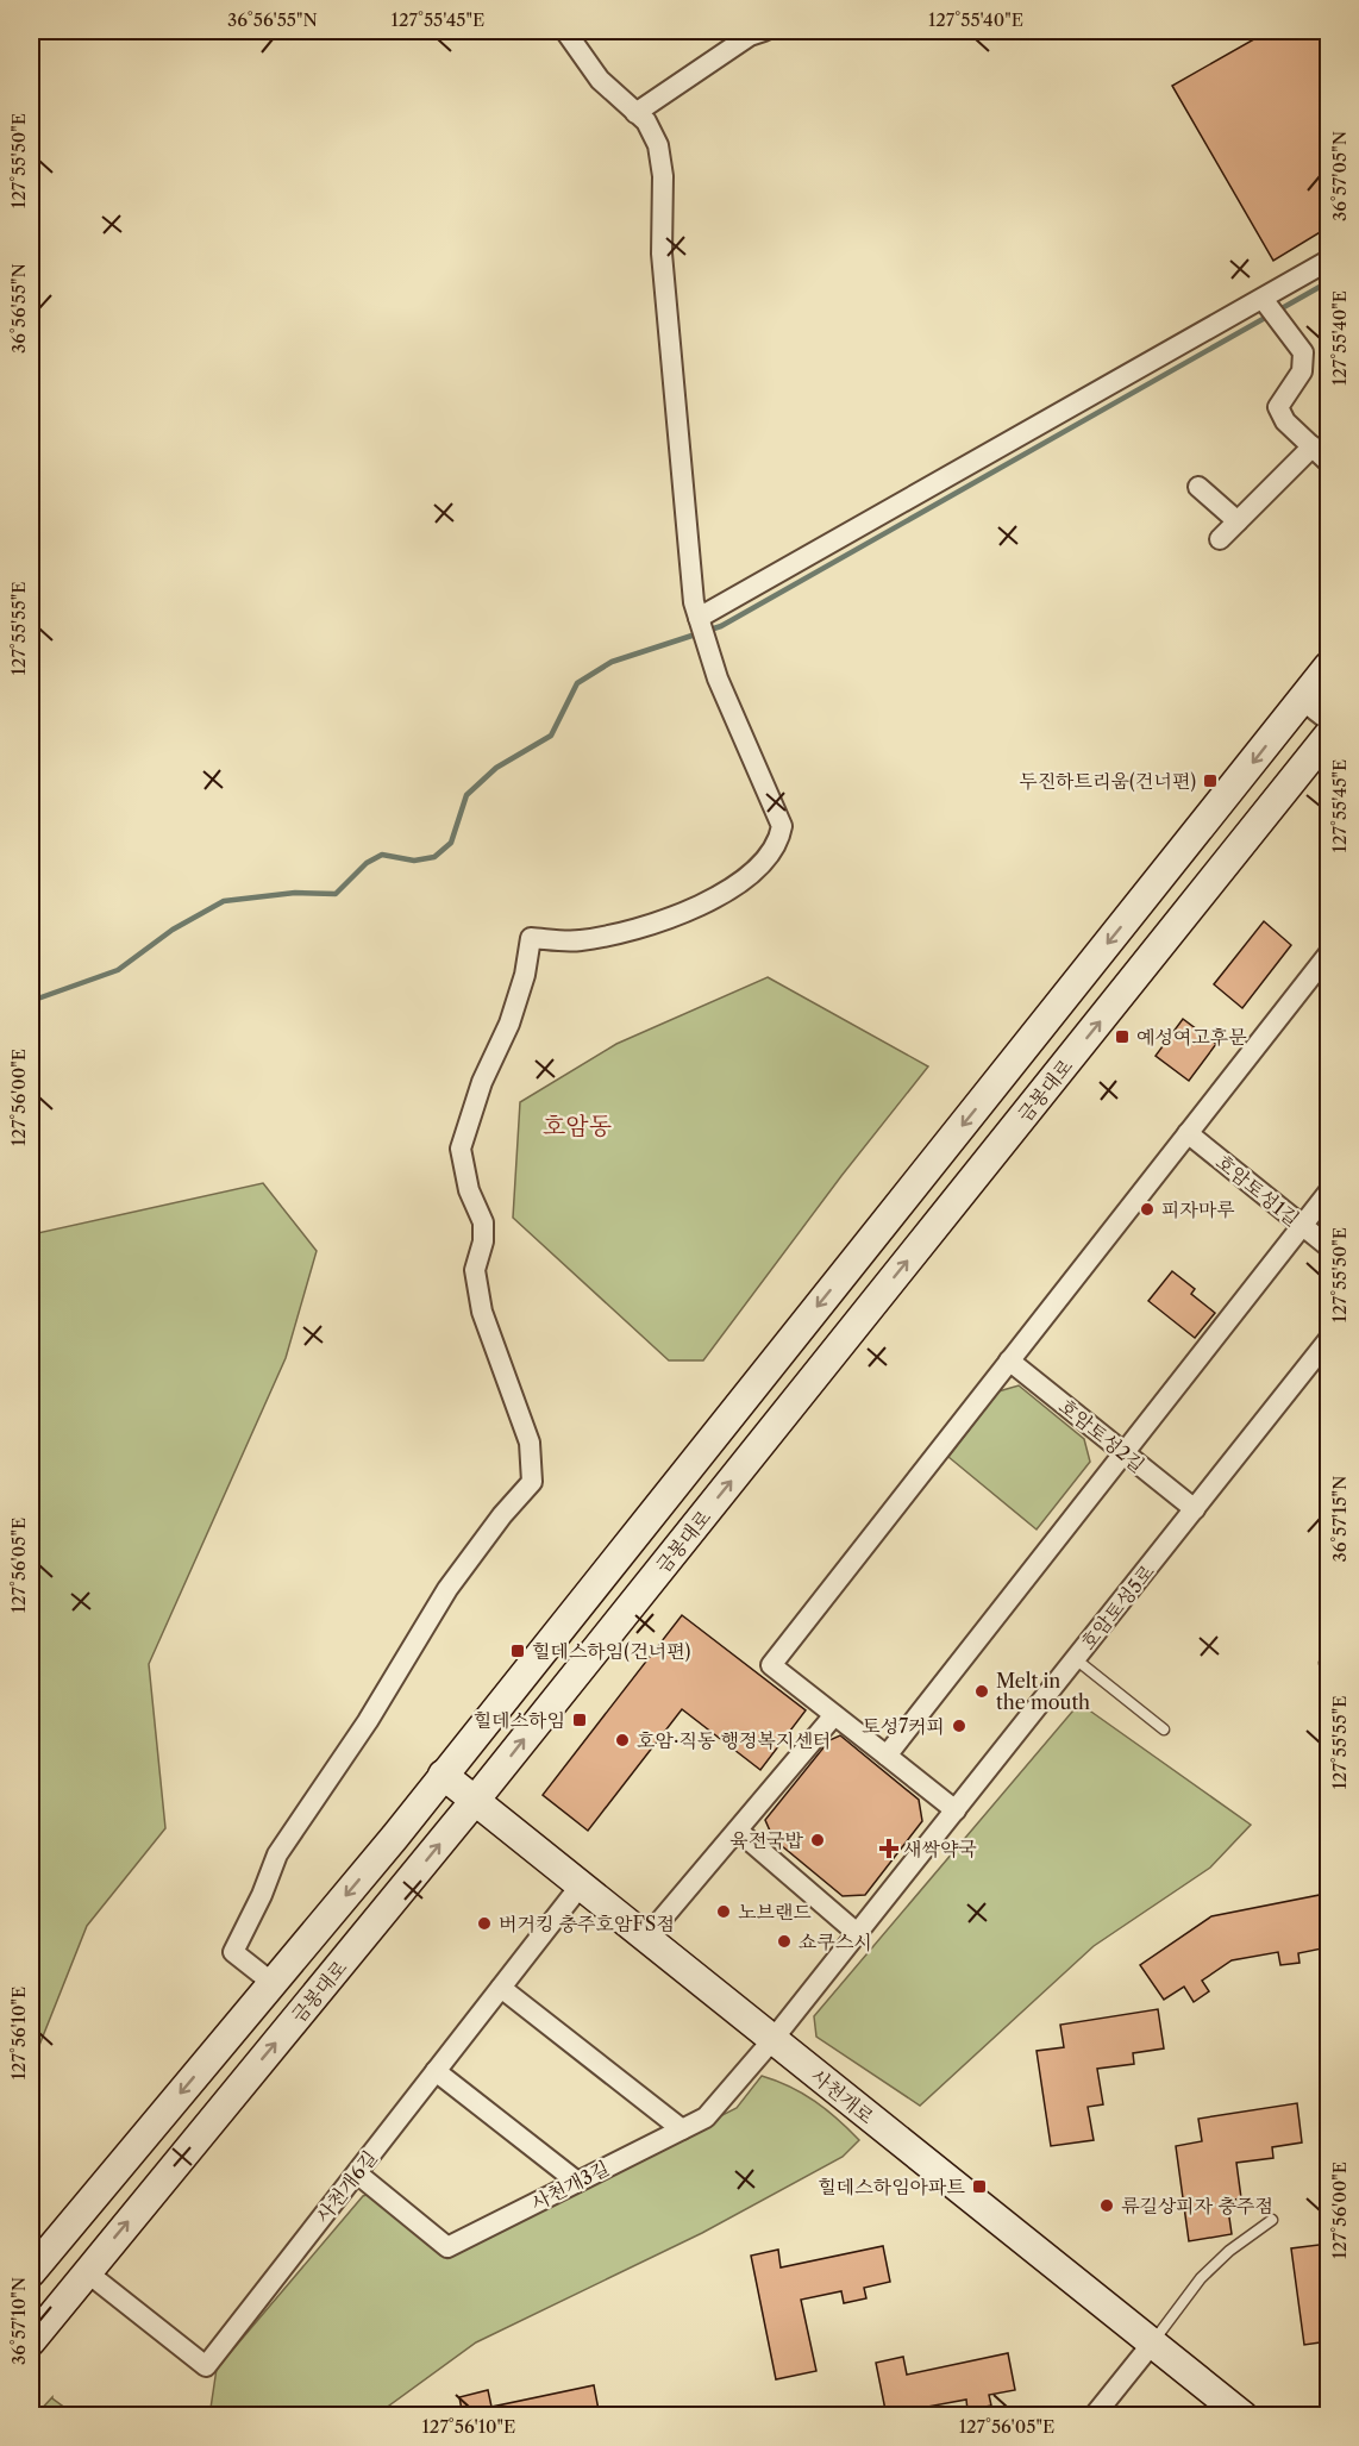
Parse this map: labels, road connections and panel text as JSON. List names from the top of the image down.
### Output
{
  "streets": {
    "street": [
      "금봉대로",
      "호암토성1길",
      "호암토성2길",
      "호암토성5로",
      "사천개로",
      "사천개3길",
      "사천개6길"
    ]
  },
  "crossings": [
    ["금봉대로", "사천개로"],
    ["금봉대로", "사천개6길"],
    ["호암토성2길", "호암토성5로"],
    ["호암토성5로", "사천개로"],
    ["호암토성5로", "사천개3길"],
    ["사천개로", "사천개3길"],
    ["사천개로", "사천개6길"],
    ["사천개3길", "사천개6길"]
  ],
  "districts": ["호암동"],
  "places": {
    "transit": [
      "두진하트리움(건너편)",
      "예성여고후문",
      "힐데스하임(건너편)",
      "힐데스하임",
      "힐데스하임아파트"
    ],
    "other": [
      "피자마루",
      "Melt in the mouth",
      "토성7커피",
      "호암·직동 행정복지센터",
      "육전국밥",
      "노브랜드",
      "버거킹 충주호암FS점",
      "쇼쿠스시",
      "류길상피자 충주점"
    ],
    "health": ["새싹약국"]
  },
  "coordinates": [
    "36°56'55\"N",
    "127°55'45\"E",
    "127°55'40\"E",
    "127°55'50\"E",
    "36°57'05\"N",
    "127°55'55\"E",
    "127°56'00\"E",
    "36°57'15\"N",
    "127°56'05\"E",
    "127°56'10\"E",
    "36°57'10\"N"
  ]
}
